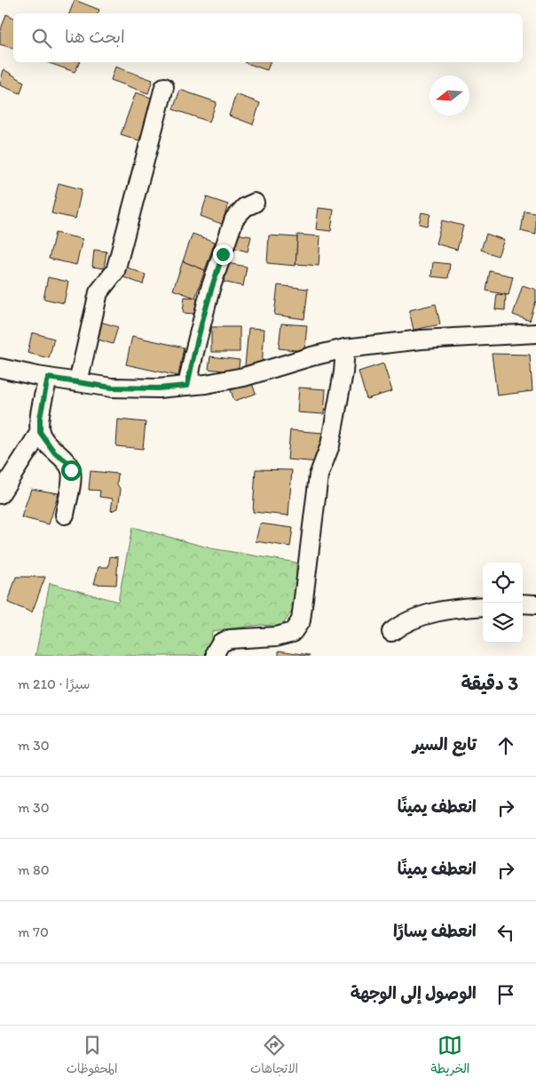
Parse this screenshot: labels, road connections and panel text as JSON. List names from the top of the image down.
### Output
{
  "north": "left",
  "page": {
    "search": "ابحث هنا",
    "heading": ["3 دقيقة", "سيرًا · 210 m"],
    "list": [
      ["تابع السير", "30 m"],
      ["انعطف يمينًا", "30 m"],
      ["انعطف يمينًا", "80 m"],
      ["انعطف يسارًا", "70 m"],
      "الوصول إلى الوجهة"
    ],
    "nav": ["الخريطة", "الاتجاهات", "المحفوظات"]
  }
}
